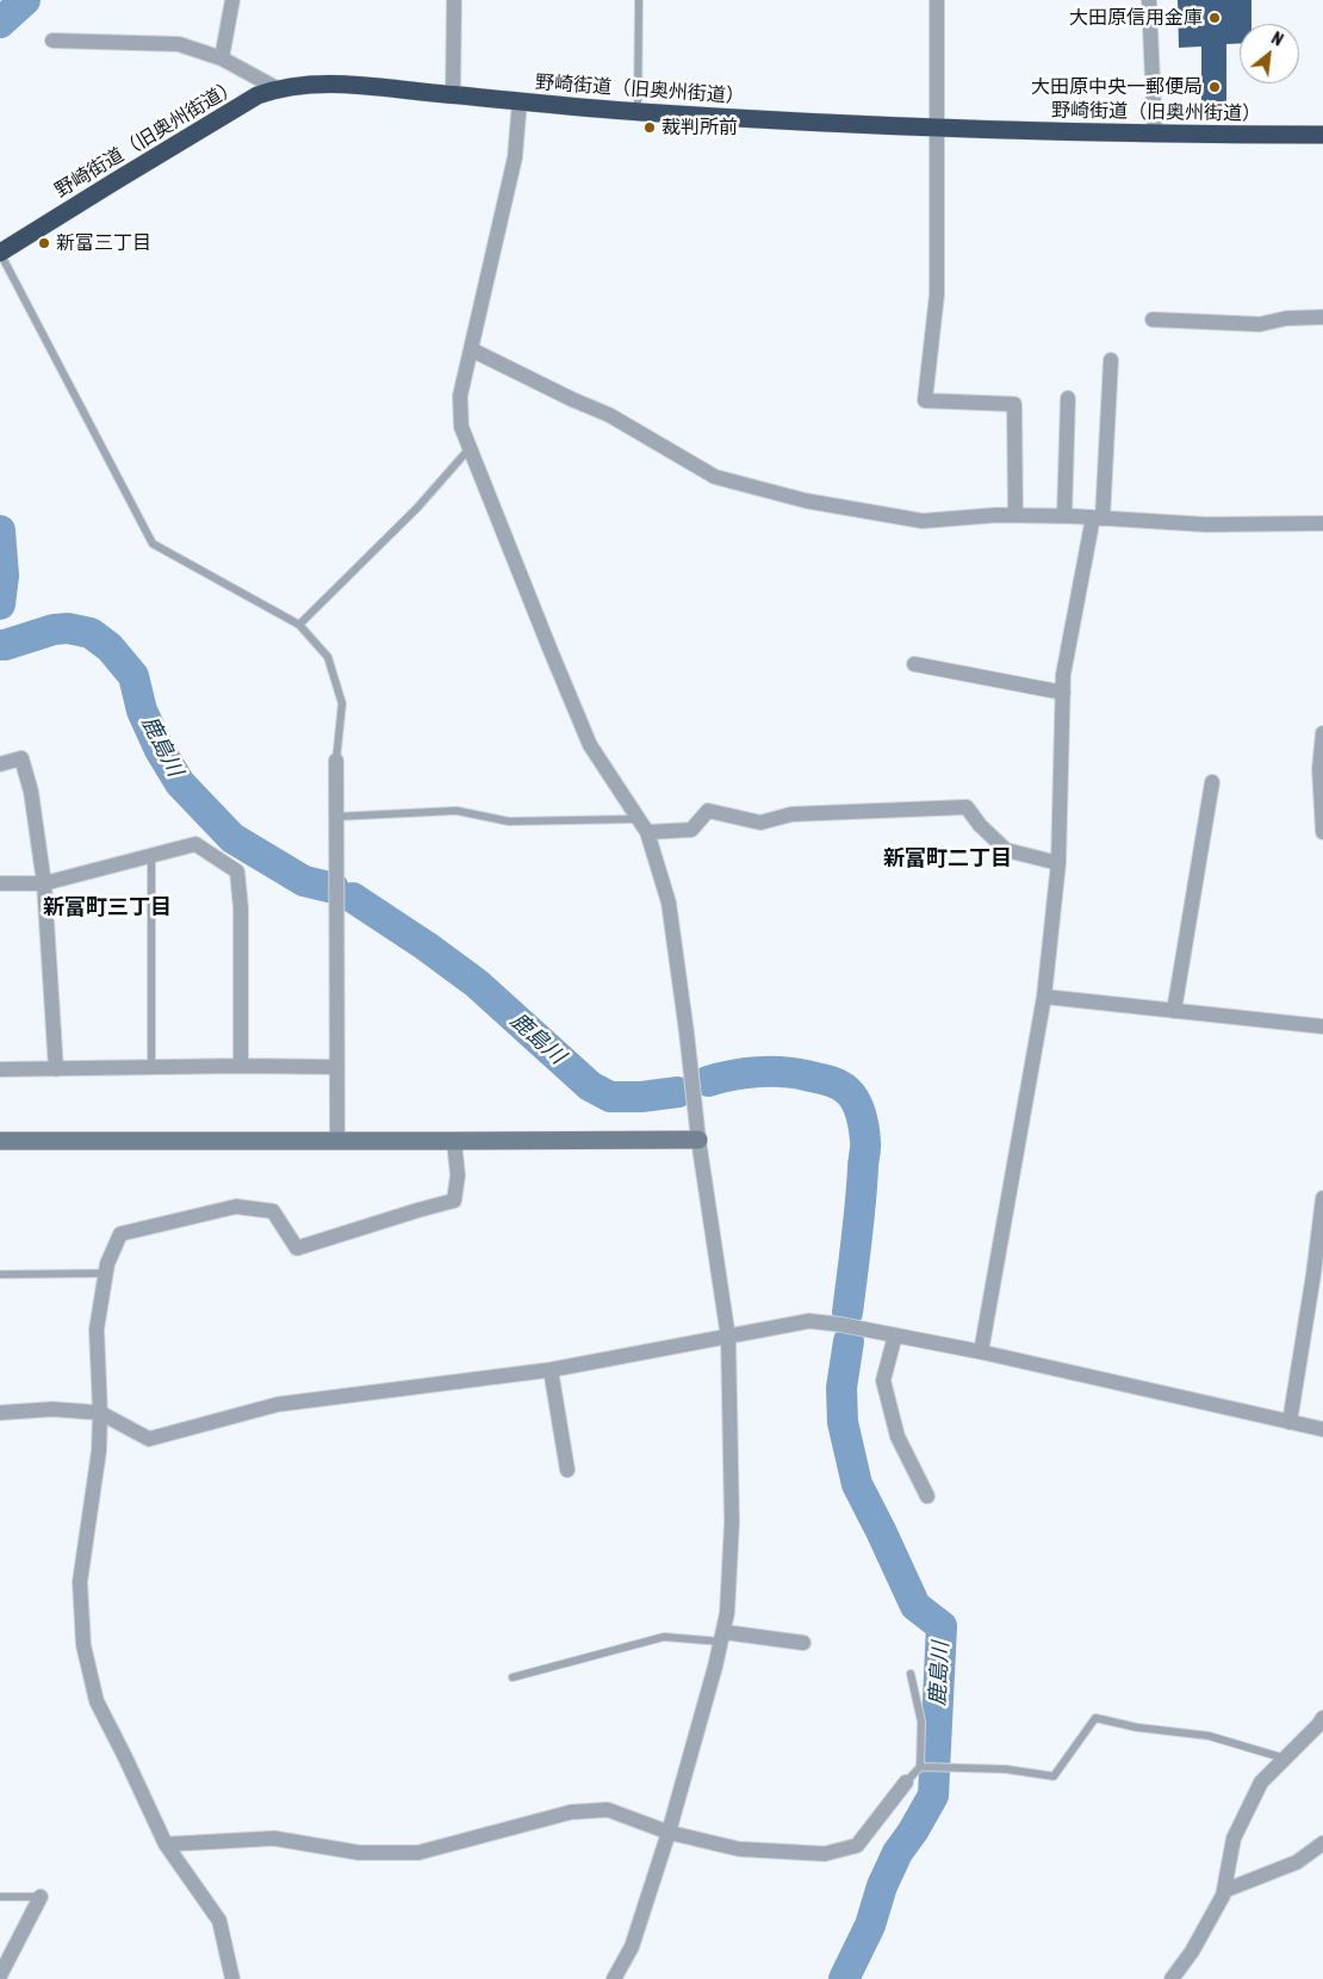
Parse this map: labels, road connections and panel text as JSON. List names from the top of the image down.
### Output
{
  "streets": {
    "highway": ["野崎街道（旧奥州街道）"]
  },
  "districts": ["新富町二丁目", "新富町三丁目"],
  "water": ["鹿島川"],
  "places": [
    "大田原信用金庫",
    "大田原中央一郵便局",
    "裁判所前",
    "新富三丁目"
  ],
  "north": "top right"
}
